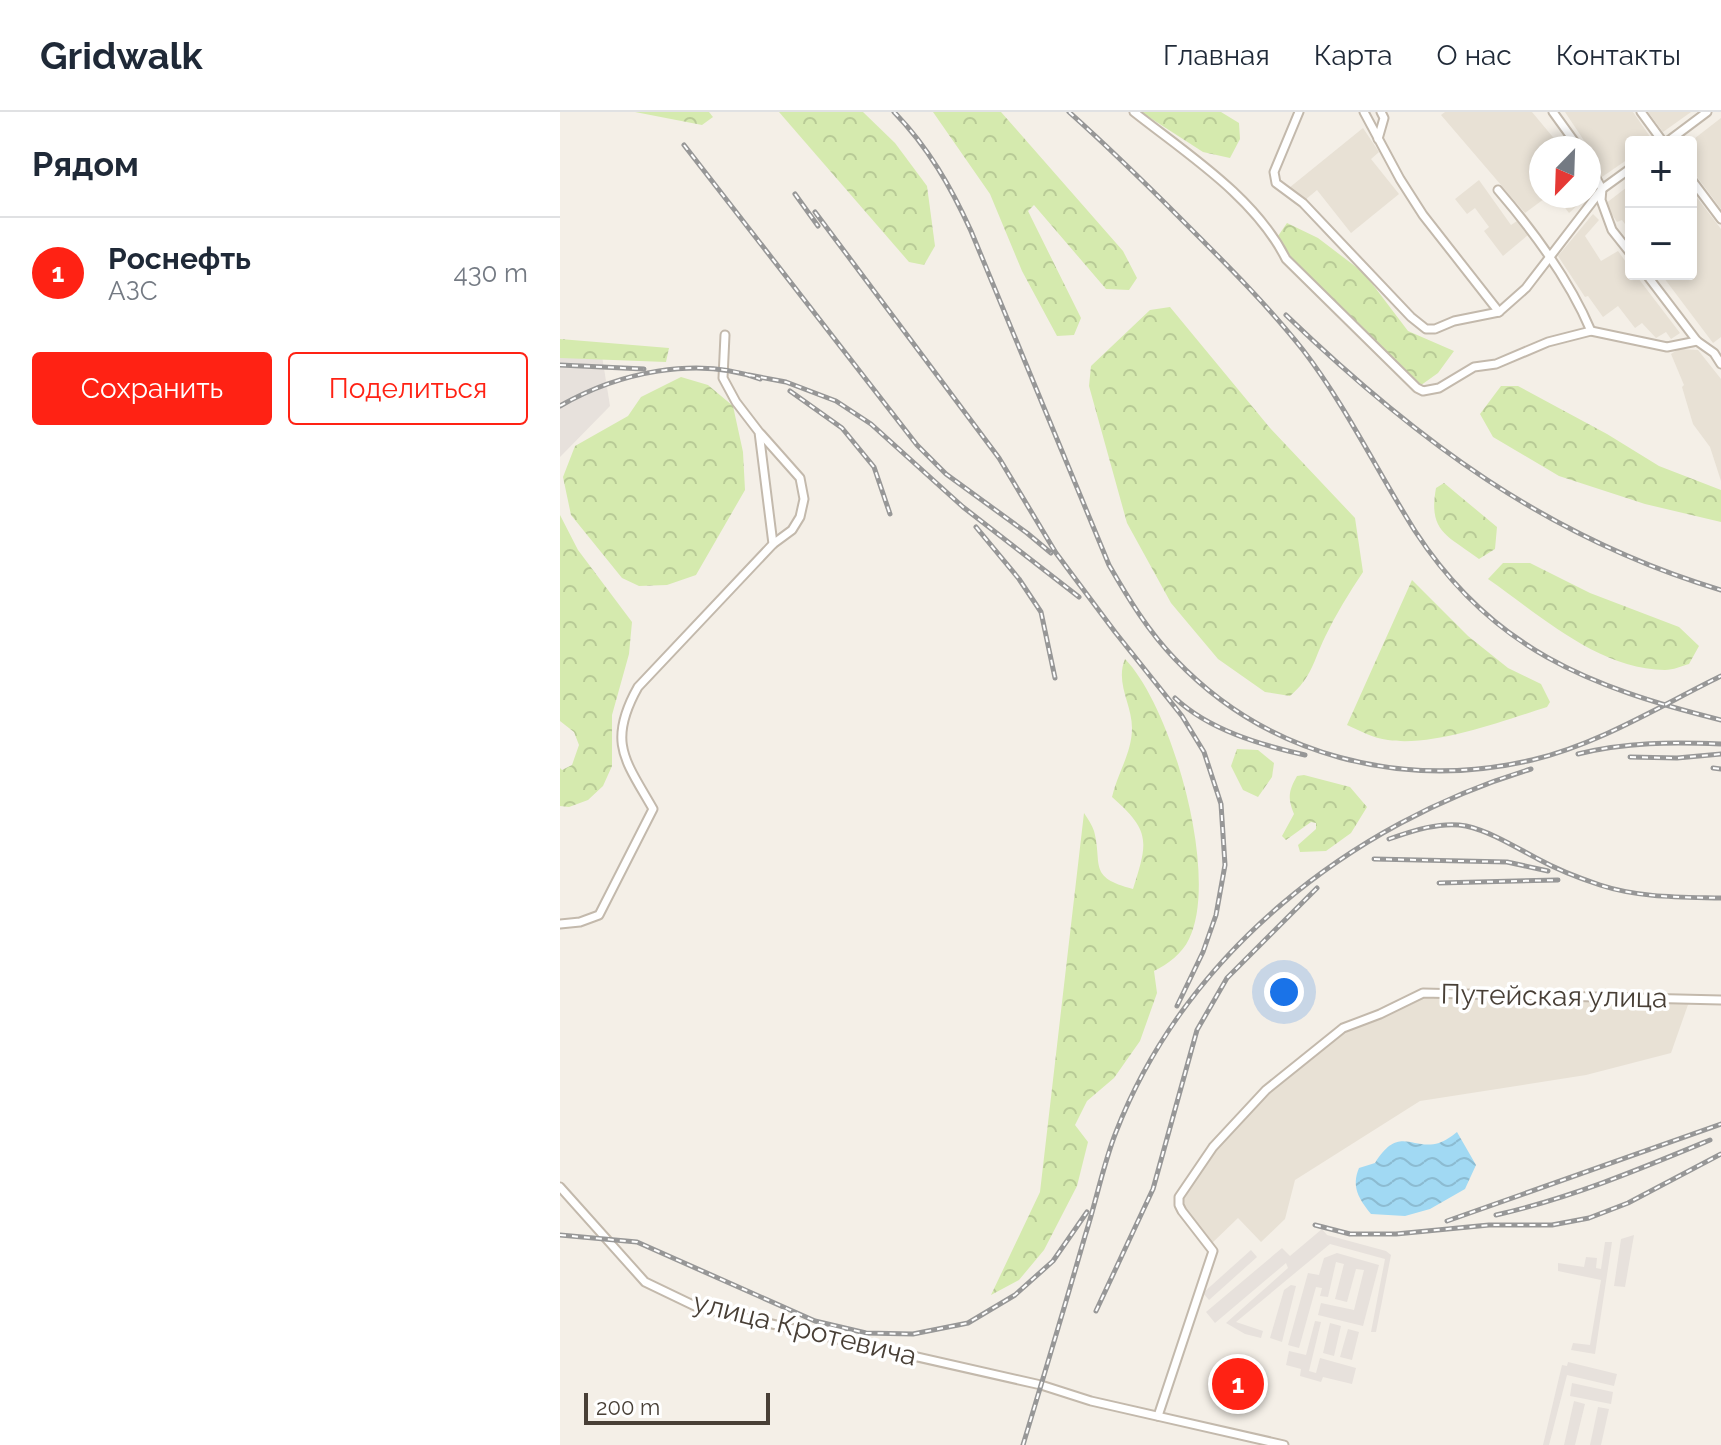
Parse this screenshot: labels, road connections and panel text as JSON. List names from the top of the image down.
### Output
{
  "streets": {
    "street": ["Путейская улица", "улица Кротевича"]
  },
  "crossings": [
    ["Путейская улица", "улица Кротевича"]
  ],
  "scale_bar": "200 m",
  "north": "bottom left",
  "page": {
    "header": "Gridwalk",
    "nav": [
      "Главная",
      "Карта",
      "О нас",
      "Контакты"
    ],
    "heading": "Рядом",
    "map_buttons": ["+", "−"],
    "list": [
      {
        "mark": "1",
        "name": "Роснефть",
        "note": "АЗС",
        "value": "430 m"
      }
    ],
    "buttons": ["Сохранить", "Поделиться"],
    "pins": "1",
    "scale": "200 m"
  }
}
